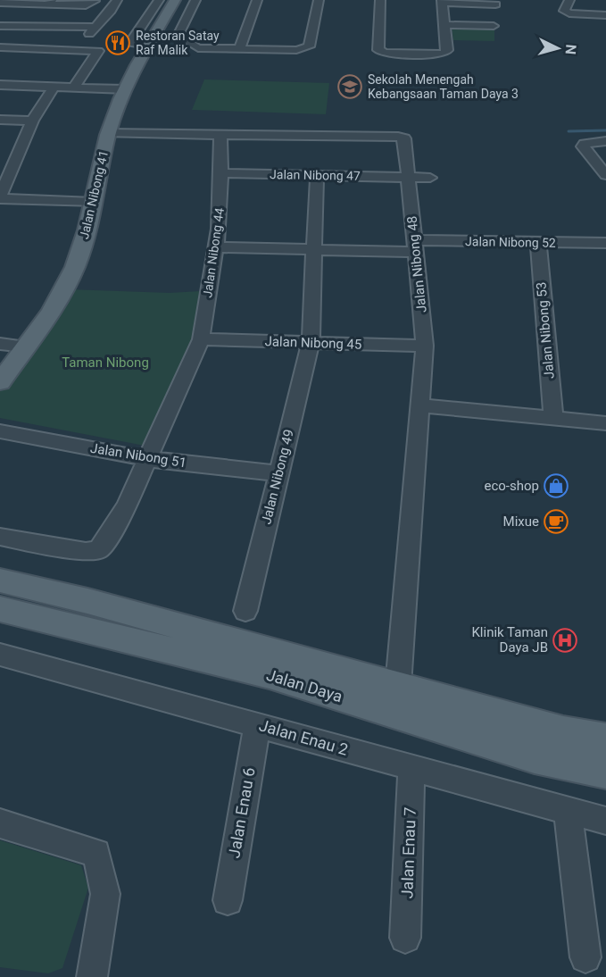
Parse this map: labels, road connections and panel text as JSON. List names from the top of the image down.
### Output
{
  "streets": {
    "main road": ["Jalan Nibong 41", "Jalan Daya"],
    "street": [
      "Jalan Nibong 47",
      "Jalan Nibong 52",
      "Jalan Nibong 44",
      "Jalan Nibong 48",
      "Jalan Nibong 53",
      "Jalan Nibong 45",
      "Jalan Nibong 51",
      "Jalan Nibong 49",
      "Jalan Enau 2",
      "Jalan Enau 6",
      "Jalan Enau 7"
    ]
  },
  "crossings": [
    ["Jalan Nibong 47", "Jalan Nibong 44"],
    ["Jalan Nibong 47", "Jalan Nibong 48"],
    ["Jalan Nibong 47", "Jalan Nibong 49"],
    ["Jalan Nibong 41", "Jalan Nibong 48"],
    ["Jalan Nibong 52", "Jalan Nibong 44"],
    ["Jalan Nibong 52", "Jalan Nibong 48"],
    ["Jalan Nibong 52", "Jalan Nibong 53"],
    ["Jalan Nibong 52", "Jalan Nibong 49"],
    ["Jalan Nibong 44", "Jalan Nibong 48"],
    ["Jalan Nibong 44", "Jalan Nibong 45"],
    ["Jalan Nibong 44", "Jalan Nibong 51"],
    ["Jalan Nibong 48", "Jalan Nibong 45"],
    ["Jalan Nibong 48", "Jalan Daya"],
    ["Jalan Nibong 45", "Jalan Nibong 49"],
    ["Jalan Nibong 51", "Jalan Nibong 49"],
    ["Jalan Enau 2", "Jalan Enau 6"],
    ["Jalan Enau 2", "Jalan Enau 7"]
  ],
  "parks": ["Taman Nibong"],
  "places": {
    "restaurant": ["Restoran Satay Raf Malik"],
    "school or university": ["Sekolah Menengah Kebangsaan Taman Daya 3"],
    "shop": ["eco-shop"],
    "cafe": ["Mixue"],
    "hospital": ["Klinik Taman Daya JB"]
  },
  "north": "right"
}
